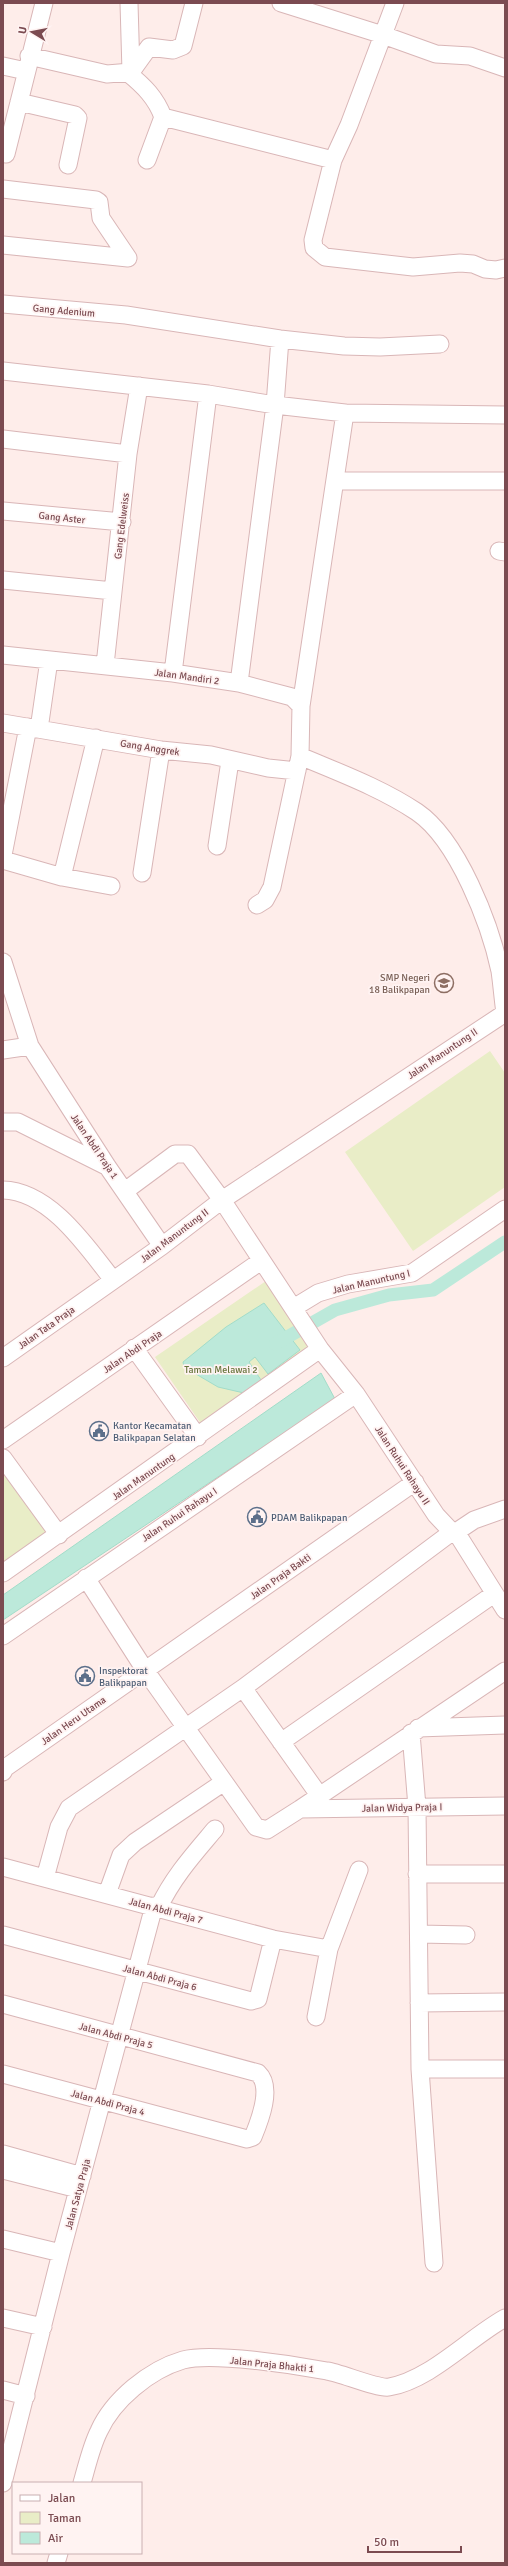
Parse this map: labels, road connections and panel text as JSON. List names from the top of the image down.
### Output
{
  "streets": {
    "street": [
      "Gang Adenium",
      "Gang Aster",
      "Gang Edelweiss",
      "Jalan Mandiri 2",
      "Gang Anggrek",
      "Jalan Manuntung II",
      "Jalan Abdi Praja 1",
      "Jalan Manuntung I",
      "Jalan Tata Praja",
      "Jalan Abdi Praja",
      "Jalan Ruhui Rahayu II",
      "Jalan Manuntung",
      "Jalan Ruhui Rahayu I",
      "Jalan Praja Bakti",
      "Jalan Heru Utama",
      "Jalan Widya Praja I",
      "Jalan Abdi Praja 7",
      "Jalan Abdi Praja 6",
      "Jalan Abdi Praja 5",
      "Jalan Abdi Praja 4",
      "Jalan Satya Praja",
      "Jalan Praja Bhakti 1"
    ]
  },
  "crossings": [
    ["Gang Aster", "Gang Edelweiss"],
    ["Gang Edelweiss", "Jalan Mandiri 2"],
    ["Gang Anggrek", "Jalan Manuntung II"],
    ["Jalan Manuntung II", "Jalan Abdi Praja 1"],
    ["Jalan Manuntung II", "Jalan Tata Praja"],
    ["Jalan Manuntung I", "Jalan Ruhui Rahayu II"],
    ["Jalan Ruhui Rahayu II", "Jalan Manuntung"],
    ["Jalan Ruhui Rahayu II", "Jalan Ruhui Rahayu I"],
    ["Jalan Ruhui Rahayu II", "Jalan Praja Bakti"],
    ["Jalan Praja Bakti", "Jalan Heru Utama"],
    ["Jalan Abdi Praja 7", "Jalan Abdi Praja 6"],
    ["Jalan Abdi Praja 7", "Jalan Satya Praja"],
    ["Jalan Abdi Praja 6", "Jalan Satya Praja"],
    ["Jalan Abdi Praja 5", "Jalan Abdi Praja 4"],
    ["Jalan Abdi Praja 5", "Jalan Satya Praja"],
    ["Jalan Abdi Praja 4", "Jalan Satya Praja"]
  ],
  "parks": ["Taman Melawai 2"],
  "places": {
    "school or university": ["SMP Negeri 18 Balikpapan"],
    "public building": ["Kantor Kecamatan Balikpapan Selatan", "PDAM Balikpapan", "Inspektorat Balikpapan"]
  },
  "legend": ["Jalan", "Taman", "Air"],
  "scale_bar": "50 m",
  "north": "left"
}
